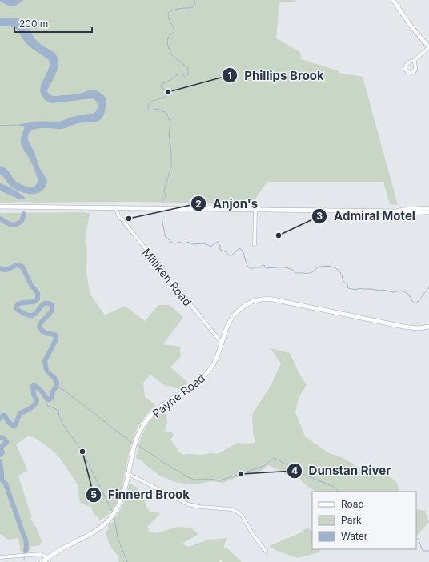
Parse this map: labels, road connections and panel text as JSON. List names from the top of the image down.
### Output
{
  "streets": {
    "main road": ["Payne Road"],
    "street": ["Milliken Road"]
  },
  "crossings": [
    ["Milliken Road", "Payne Road"]
  ],
  "places": [
    "Phillips Brook",
    "Anjon's",
    "Admiral Motel",
    "Finnerd Brook",
    "Dunstan River"
  ],
  "legend": ["Road", "Park", "Water"],
  "scale_bar": "200 m"
}
